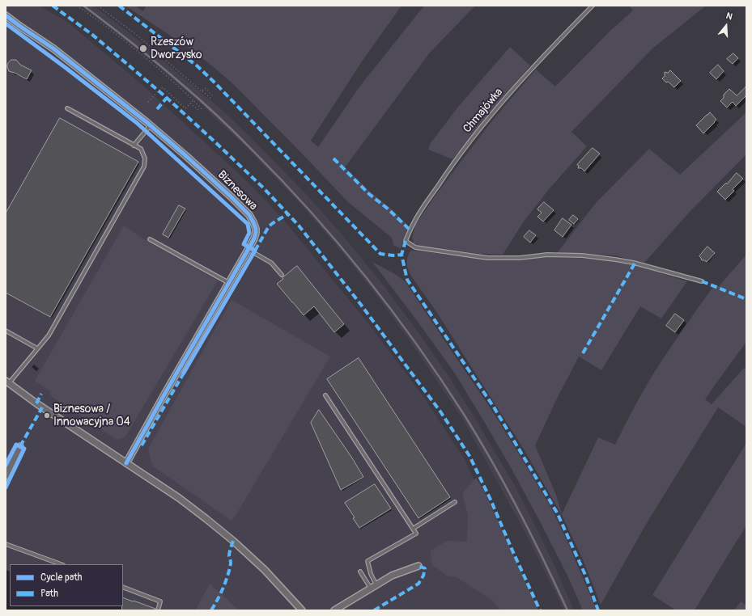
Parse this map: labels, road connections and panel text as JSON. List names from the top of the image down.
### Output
{
  "streets": {
    "street": ["Biznesowa"],
    "lane": ["Chmajówka"]
  },
  "places": ["Rzeszów Dworzysko", "Biznesowa / Innowacyjna 04"],
  "legend": ["Cycle path", "Path"],
  "north": "top"
}
